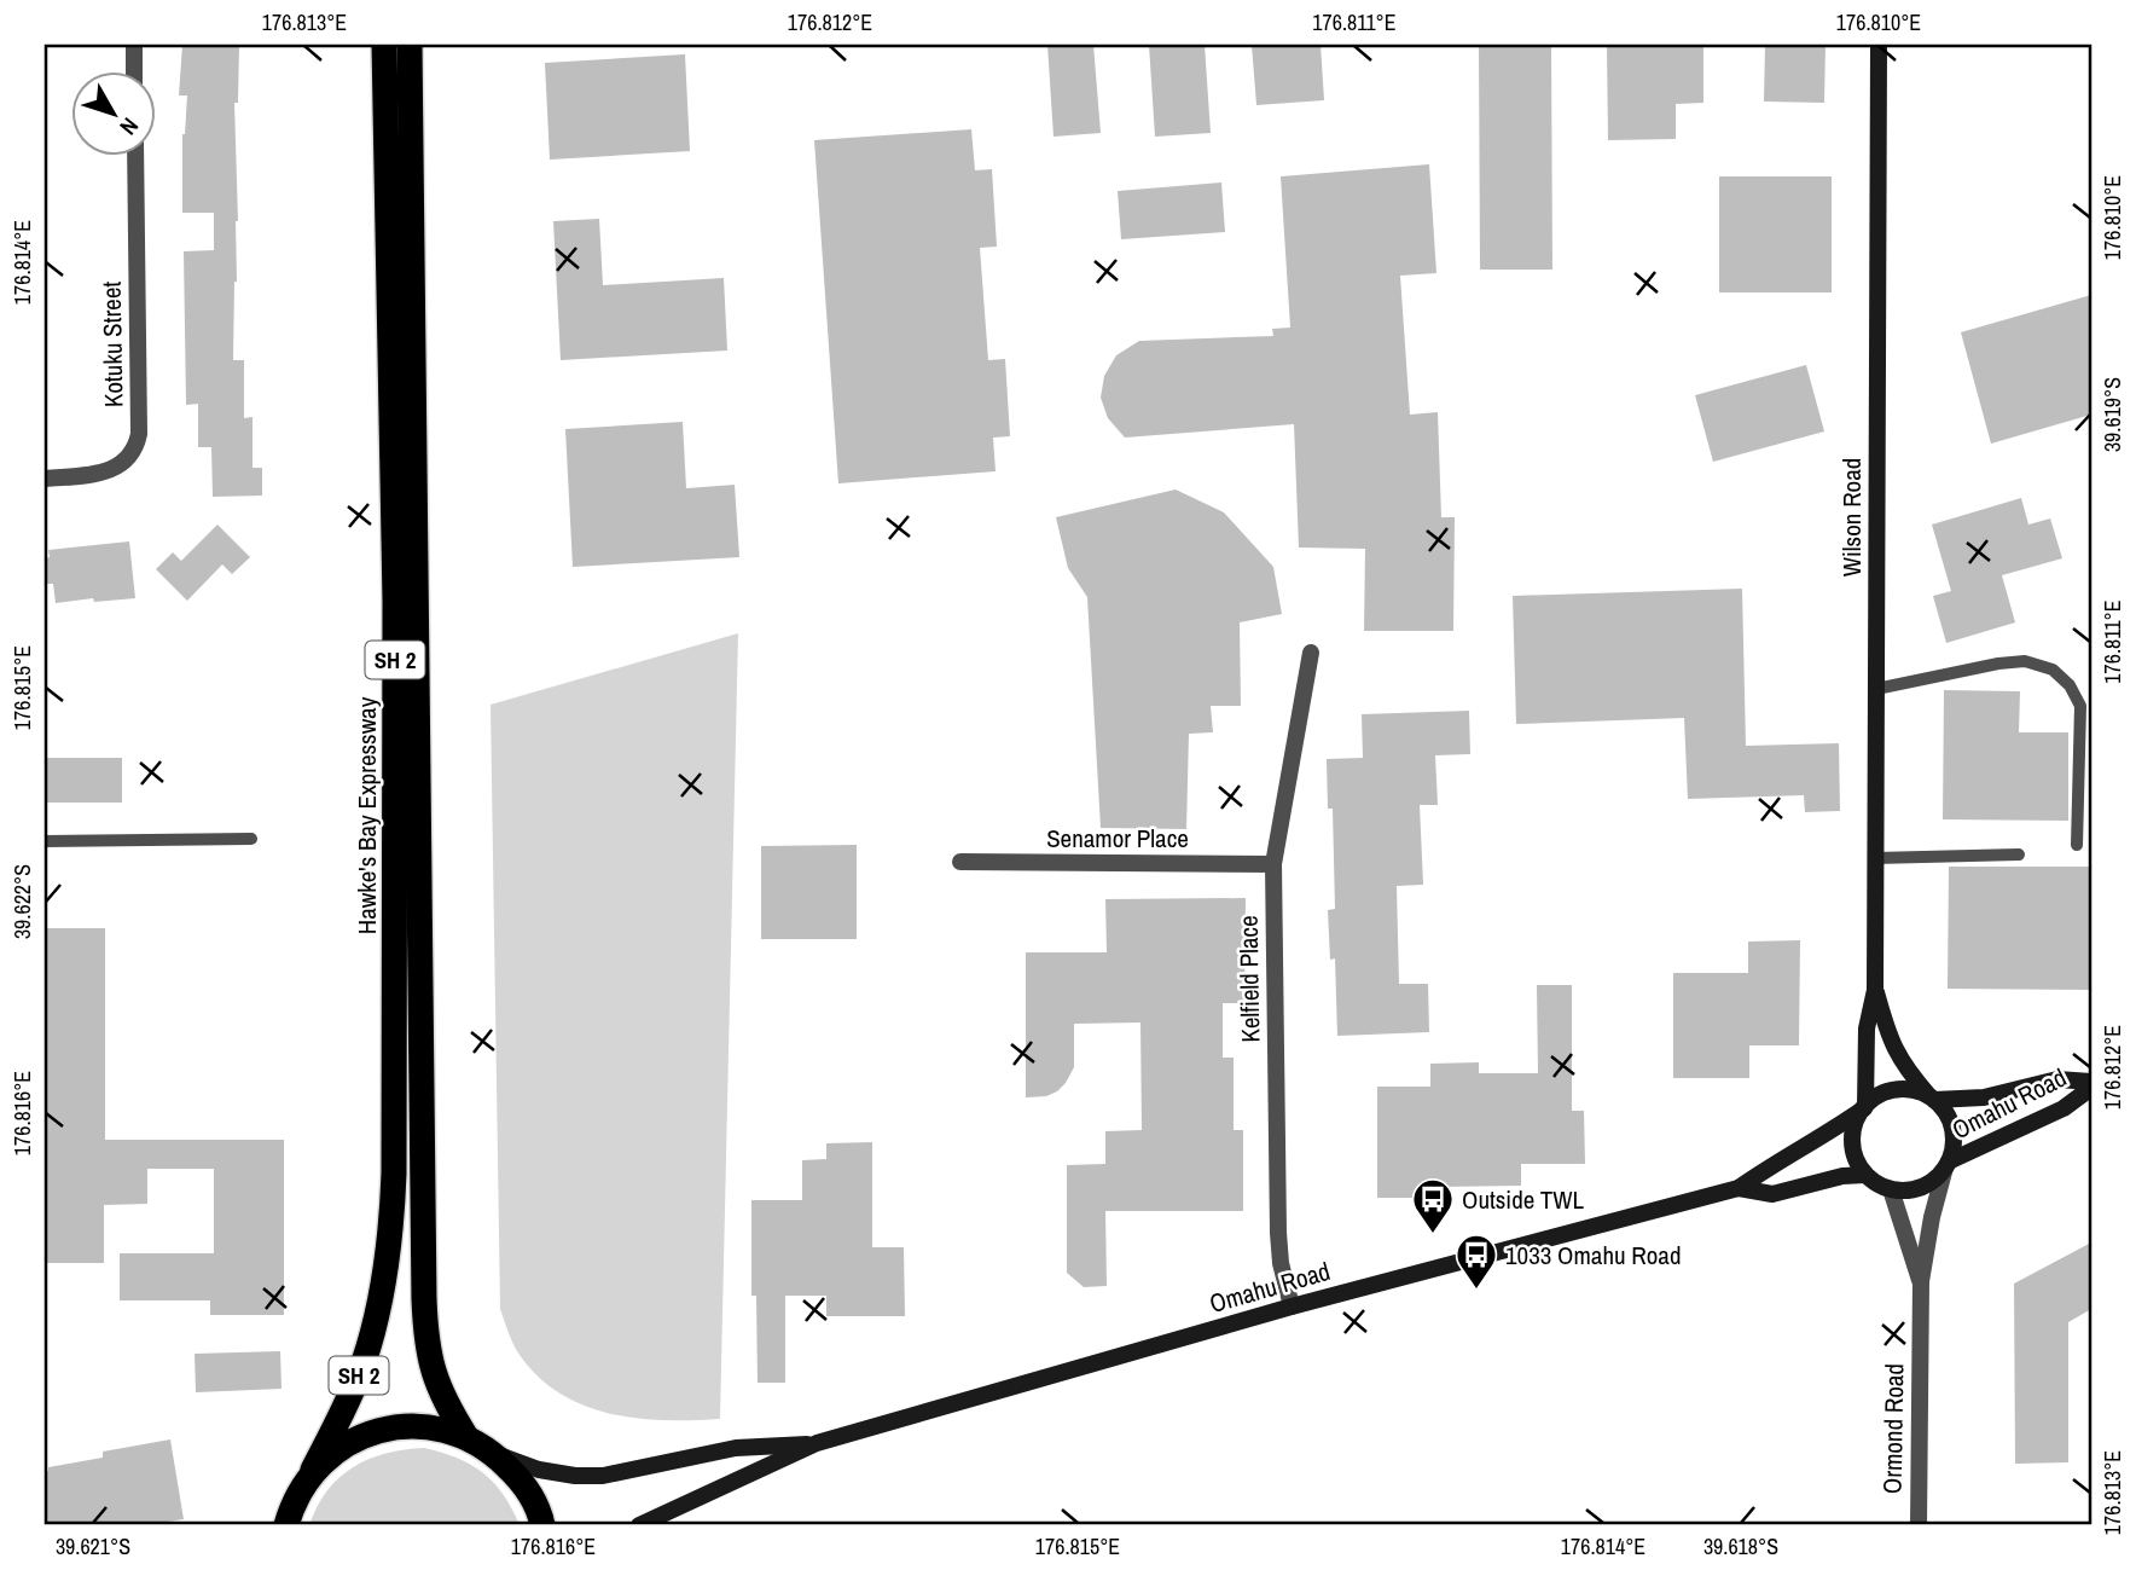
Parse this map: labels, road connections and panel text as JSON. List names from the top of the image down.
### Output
{
  "streets": {
    "highway": ["SH 2", "Hawke's Bay Expressway"],
    "main road": ["Wilson Road", "Omahu Road"],
    "street": [
      "Kotuku Street",
      "Senamor Place",
      "Kelfield Place",
      "Ormond Road"
    ]
  },
  "crossings": [
    ["Wilson Road", "Omahu Road"],
    ["Wilson Road", "Ormond Road"],
    ["SH 2", "Hawke's Bay Expressway"],
    ["Senamor Place", "Kelfield Place"],
    ["Kelfield Place", "Omahu Road"],
    ["Omahu Road", "Ormond Road"]
  ],
  "places": {
    "bus stop": ["Outside TWL", "1033 Omahu Road"]
  },
  "north": "bottom right",
  "coordinates": [
    "176.813°E",
    "176.812°E",
    "176.811°E",
    "176.810°E",
    "176.814°E",
    "39.619°S",
    "176.815°E",
    "39.622°S",
    "176.816°E",
    "39.621°S",
    "39.618°S"
  ]
}
